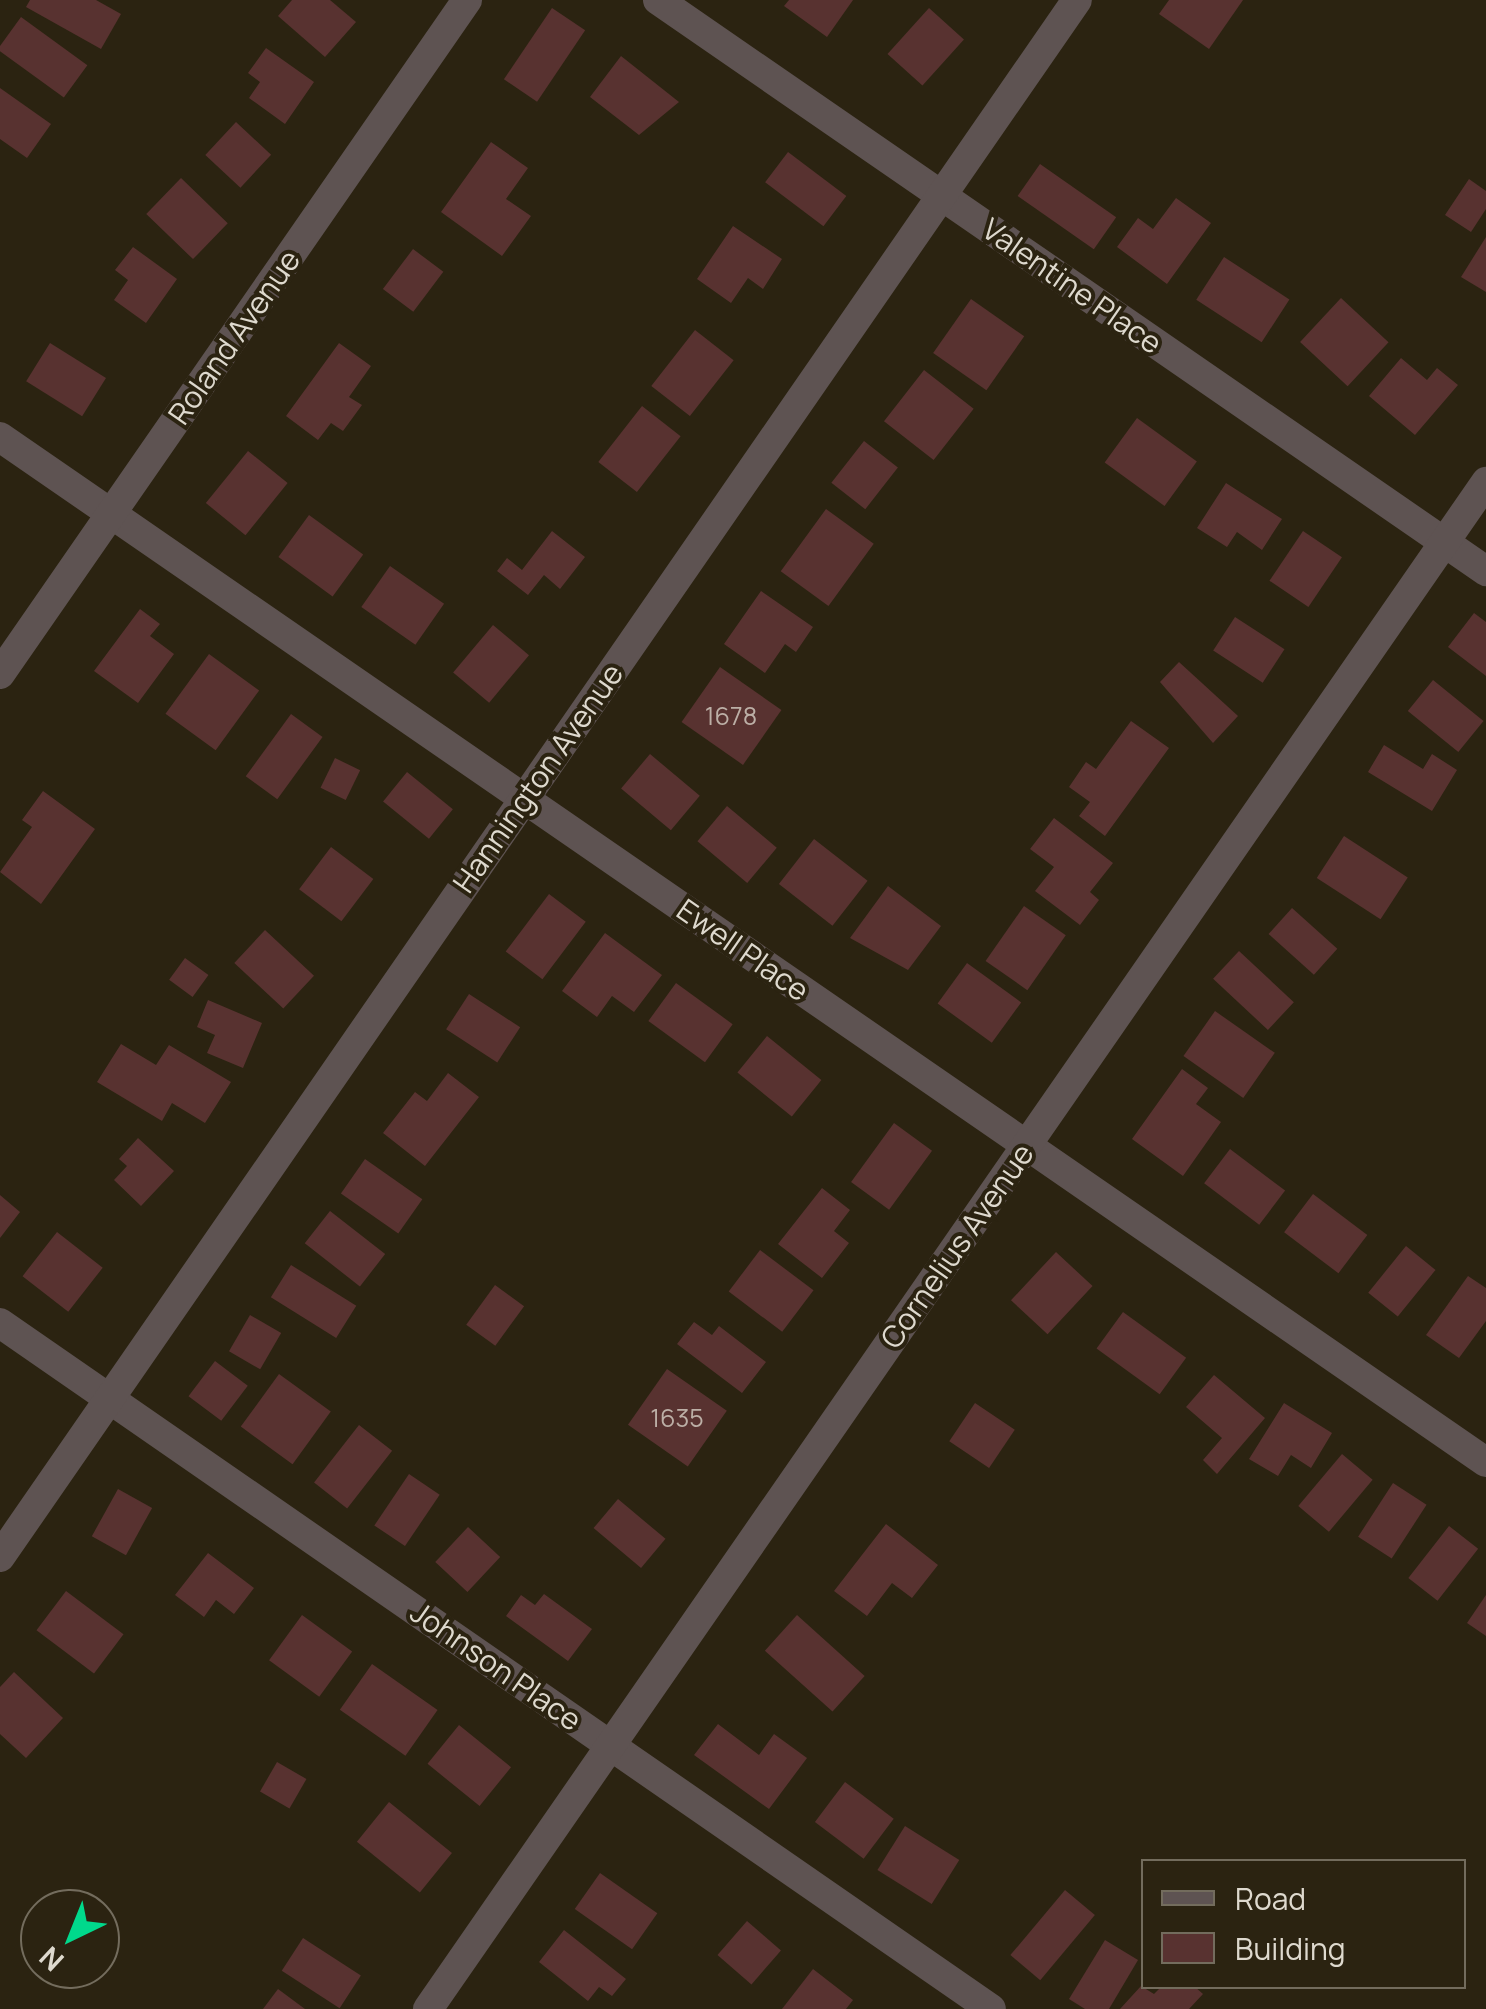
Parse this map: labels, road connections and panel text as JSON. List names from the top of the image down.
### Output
{
  "streets": {
    "street": [
      "Valentine Place",
      "Roland Avenue",
      "Hannington Avenue",
      "Ewell Place",
      "Cornelius Avenue",
      "Johnson Place"
    ]
  },
  "crossings": [
    ["Valentine Place", "Hannington Avenue"],
    ["Valentine Place", "Cornelius Avenue"],
    ["Roland Avenue", "Ewell Place"],
    ["Hannington Avenue", "Ewell Place"],
    ["Hannington Avenue", "Johnson Place"],
    ["Ewell Place", "Cornelius Avenue"],
    ["Cornelius Avenue", "Johnson Place"]
  ],
  "house_numbers": ["1678", "1635"],
  "legend": ["Road", "Building"],
  "north": "bottom left"
}
